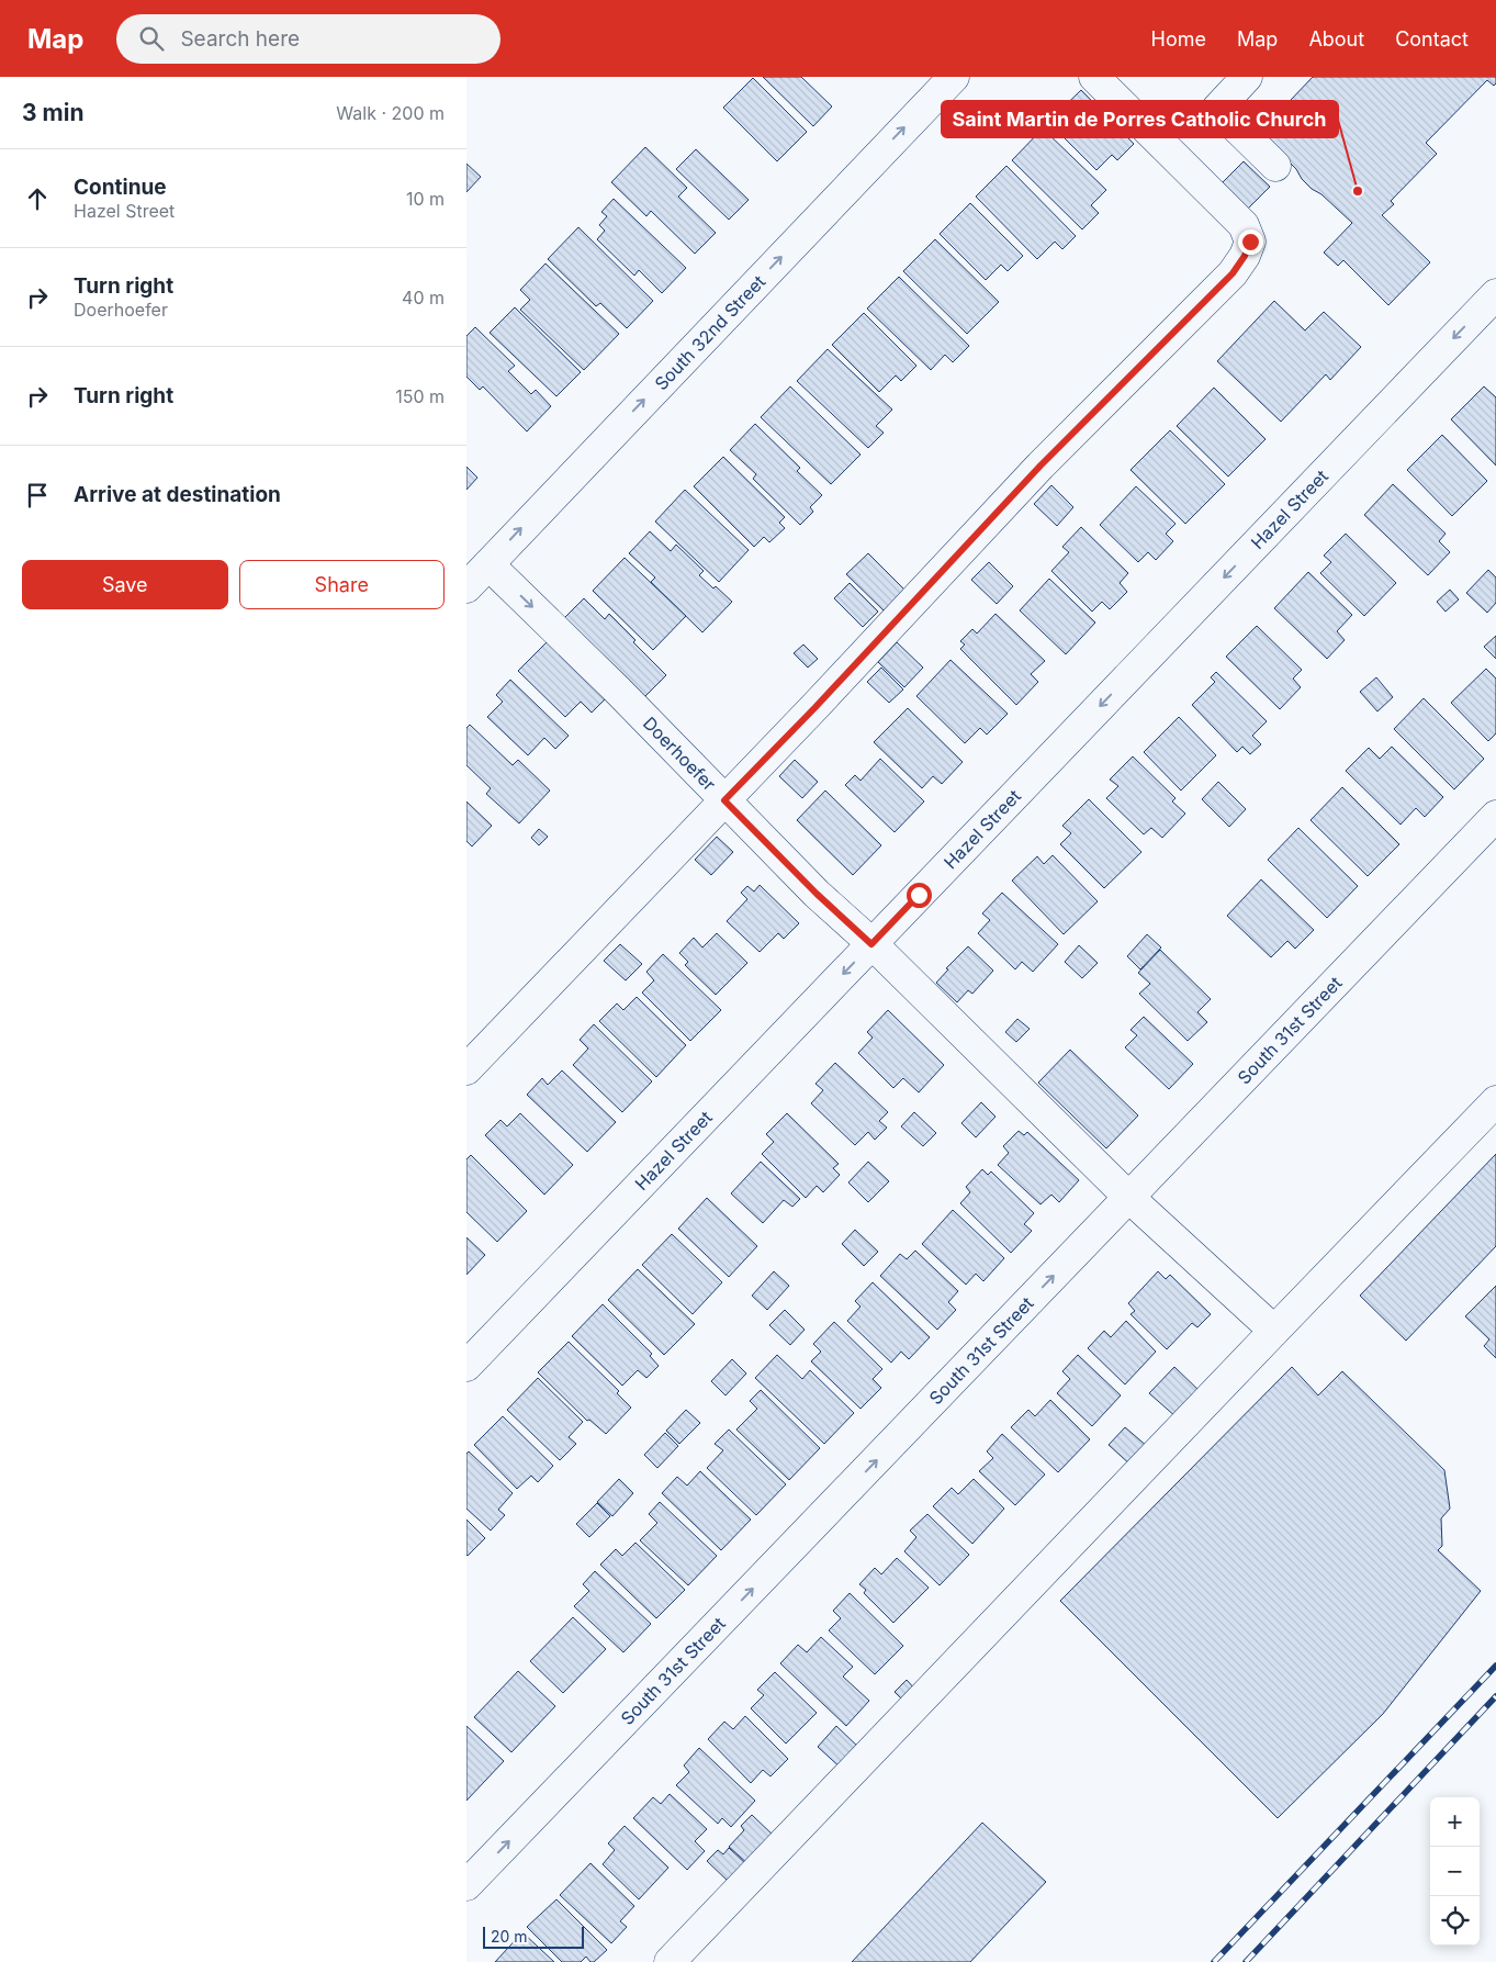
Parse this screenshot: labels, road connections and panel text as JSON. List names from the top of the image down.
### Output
{
  "streets": {
    "street": [
      "South 32nd Street",
      "Hazel Street",
      "Doerhoefer",
      "South 31st Street"
    ]
  },
  "crossings": [
    ["South 32nd Street", "Doerhoefer"],
    ["Hazel Street", "Doerhoefer"],
    ["Doerhoefer", "South 31st Street"]
  ],
  "one_way": ["South 32nd Street", "Hazel Street"],
  "places": ["Saint Martin de Porres Catholic Church"],
  "scale_bar": "20 m",
  "page": {
    "header": "Map",
    "search": "Search here",
    "nav": [
      "Home",
      "Map",
      "About",
      "Contact"
    ],
    "heading": ["3 min", "Walk · 200 m"],
    "list": [
      ["Continue", "Hazel Street", "10 m"],
      ["Turn right", "Doerhoefer", "40 m"],
      ["Turn right", "150 m"],
      "Arrive at destination"
    ],
    "buttons": ["Save", "Share"],
    "map_buttons": ["+", "−"],
    "scale": "20 m"
  }
}
